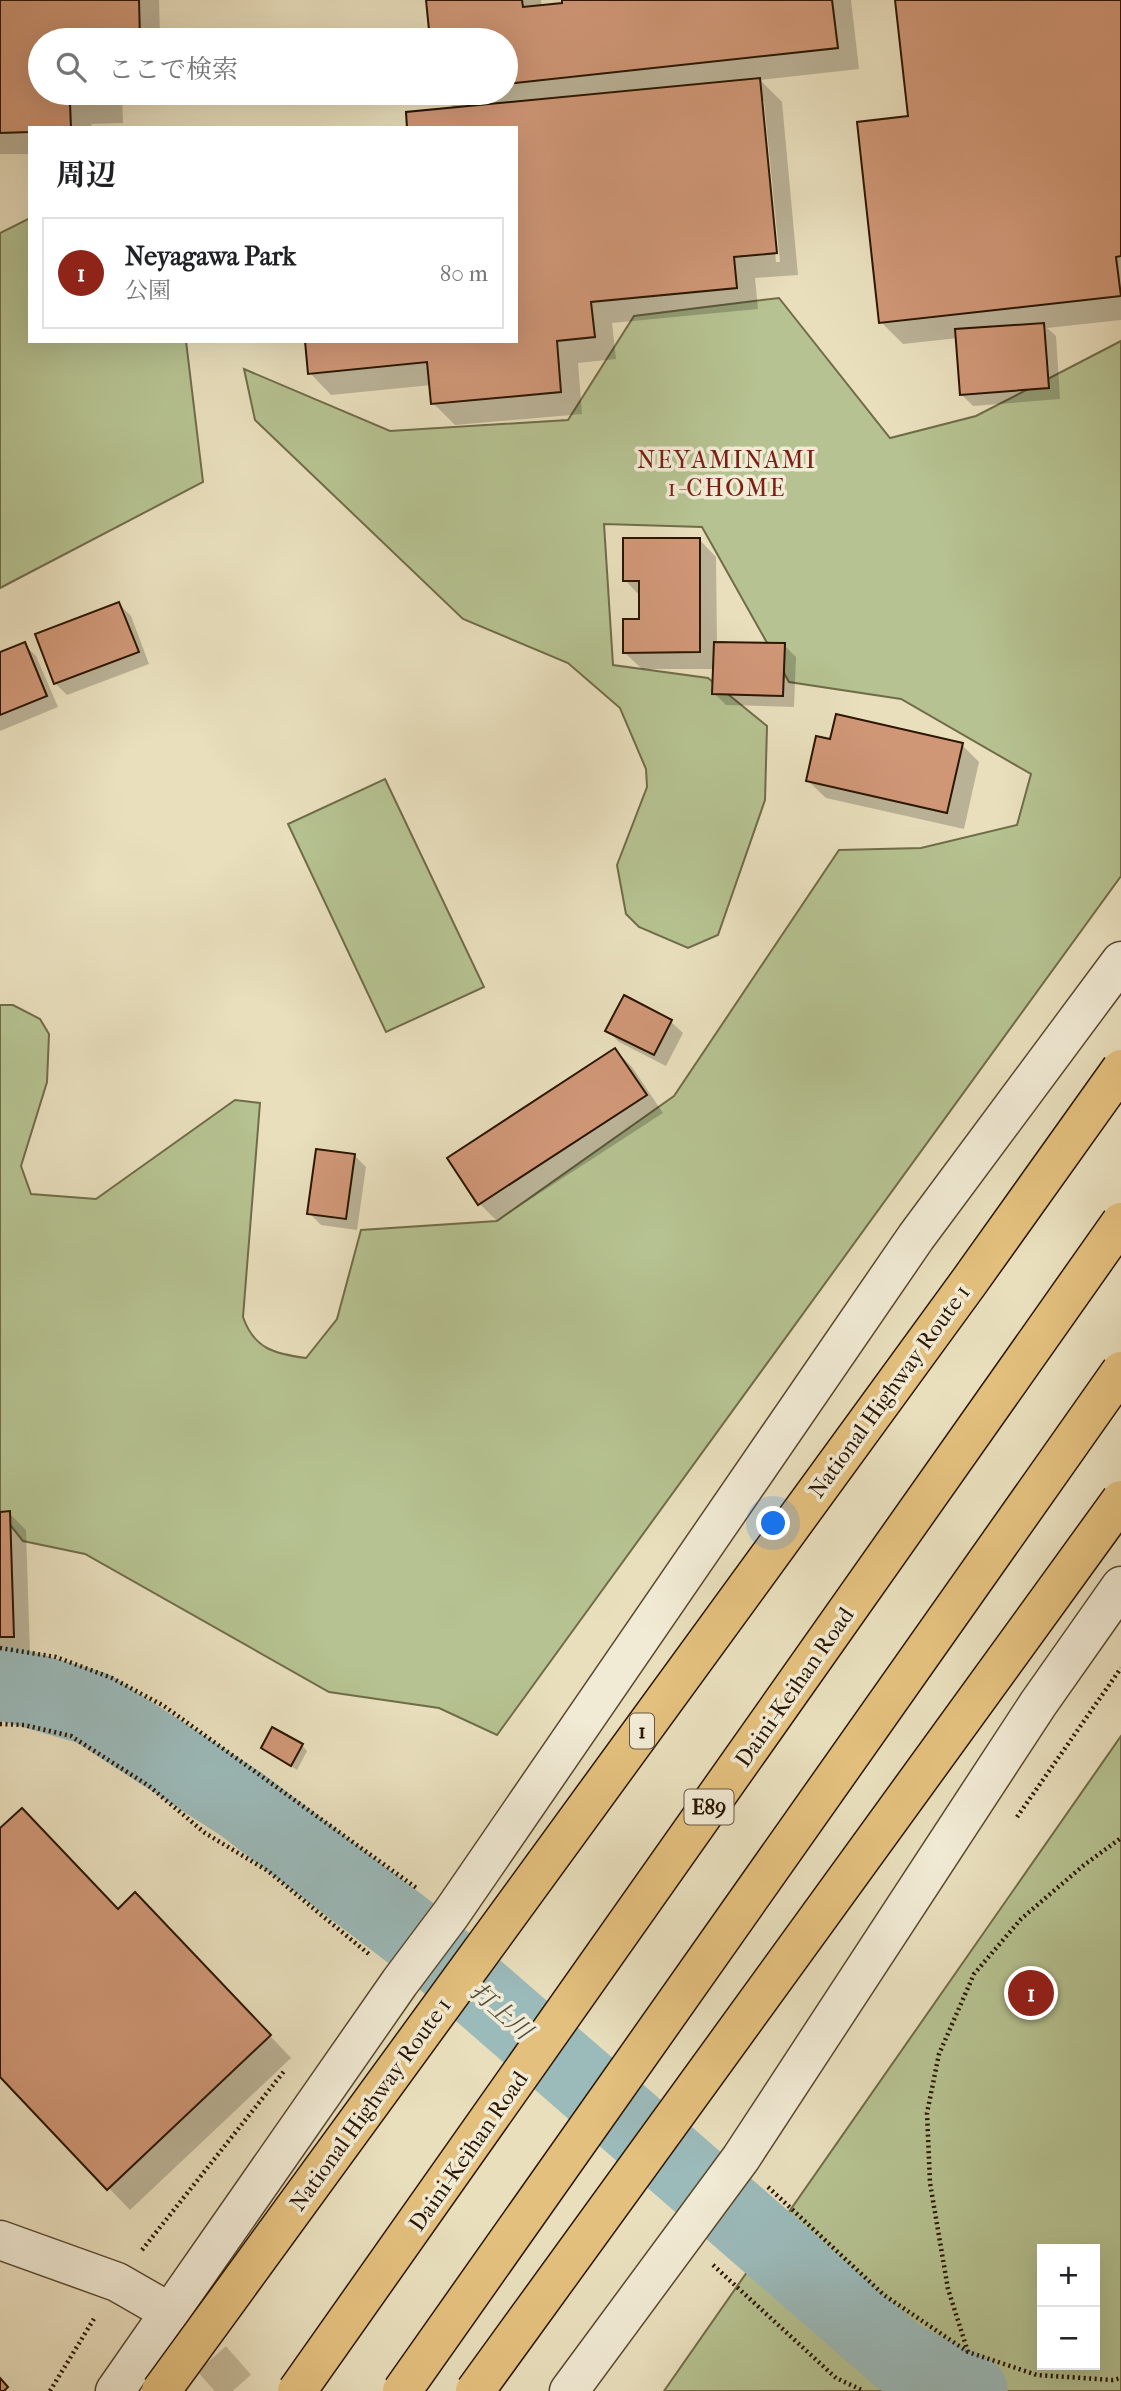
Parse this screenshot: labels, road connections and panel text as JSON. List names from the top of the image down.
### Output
{
  "streets": {
    "highway": [
      "National Highway Route 1",
      "Daini-Keihan Road",
      "1",
      "E89"
    ]
  },
  "districts": ["NEYAMINAMI 1-CHOME"],
  "water": ["打上川"],
  "page": {
    "search": "ここで検索",
    "heading": "周辺",
    "list": [
      {
        "mark": "1",
        "name": "Neyagawa Park",
        "note": "公園",
        "value": "80 m"
      }
    ],
    "pins": "1",
    "map_buttons": ["+", "−"]
  }
}
